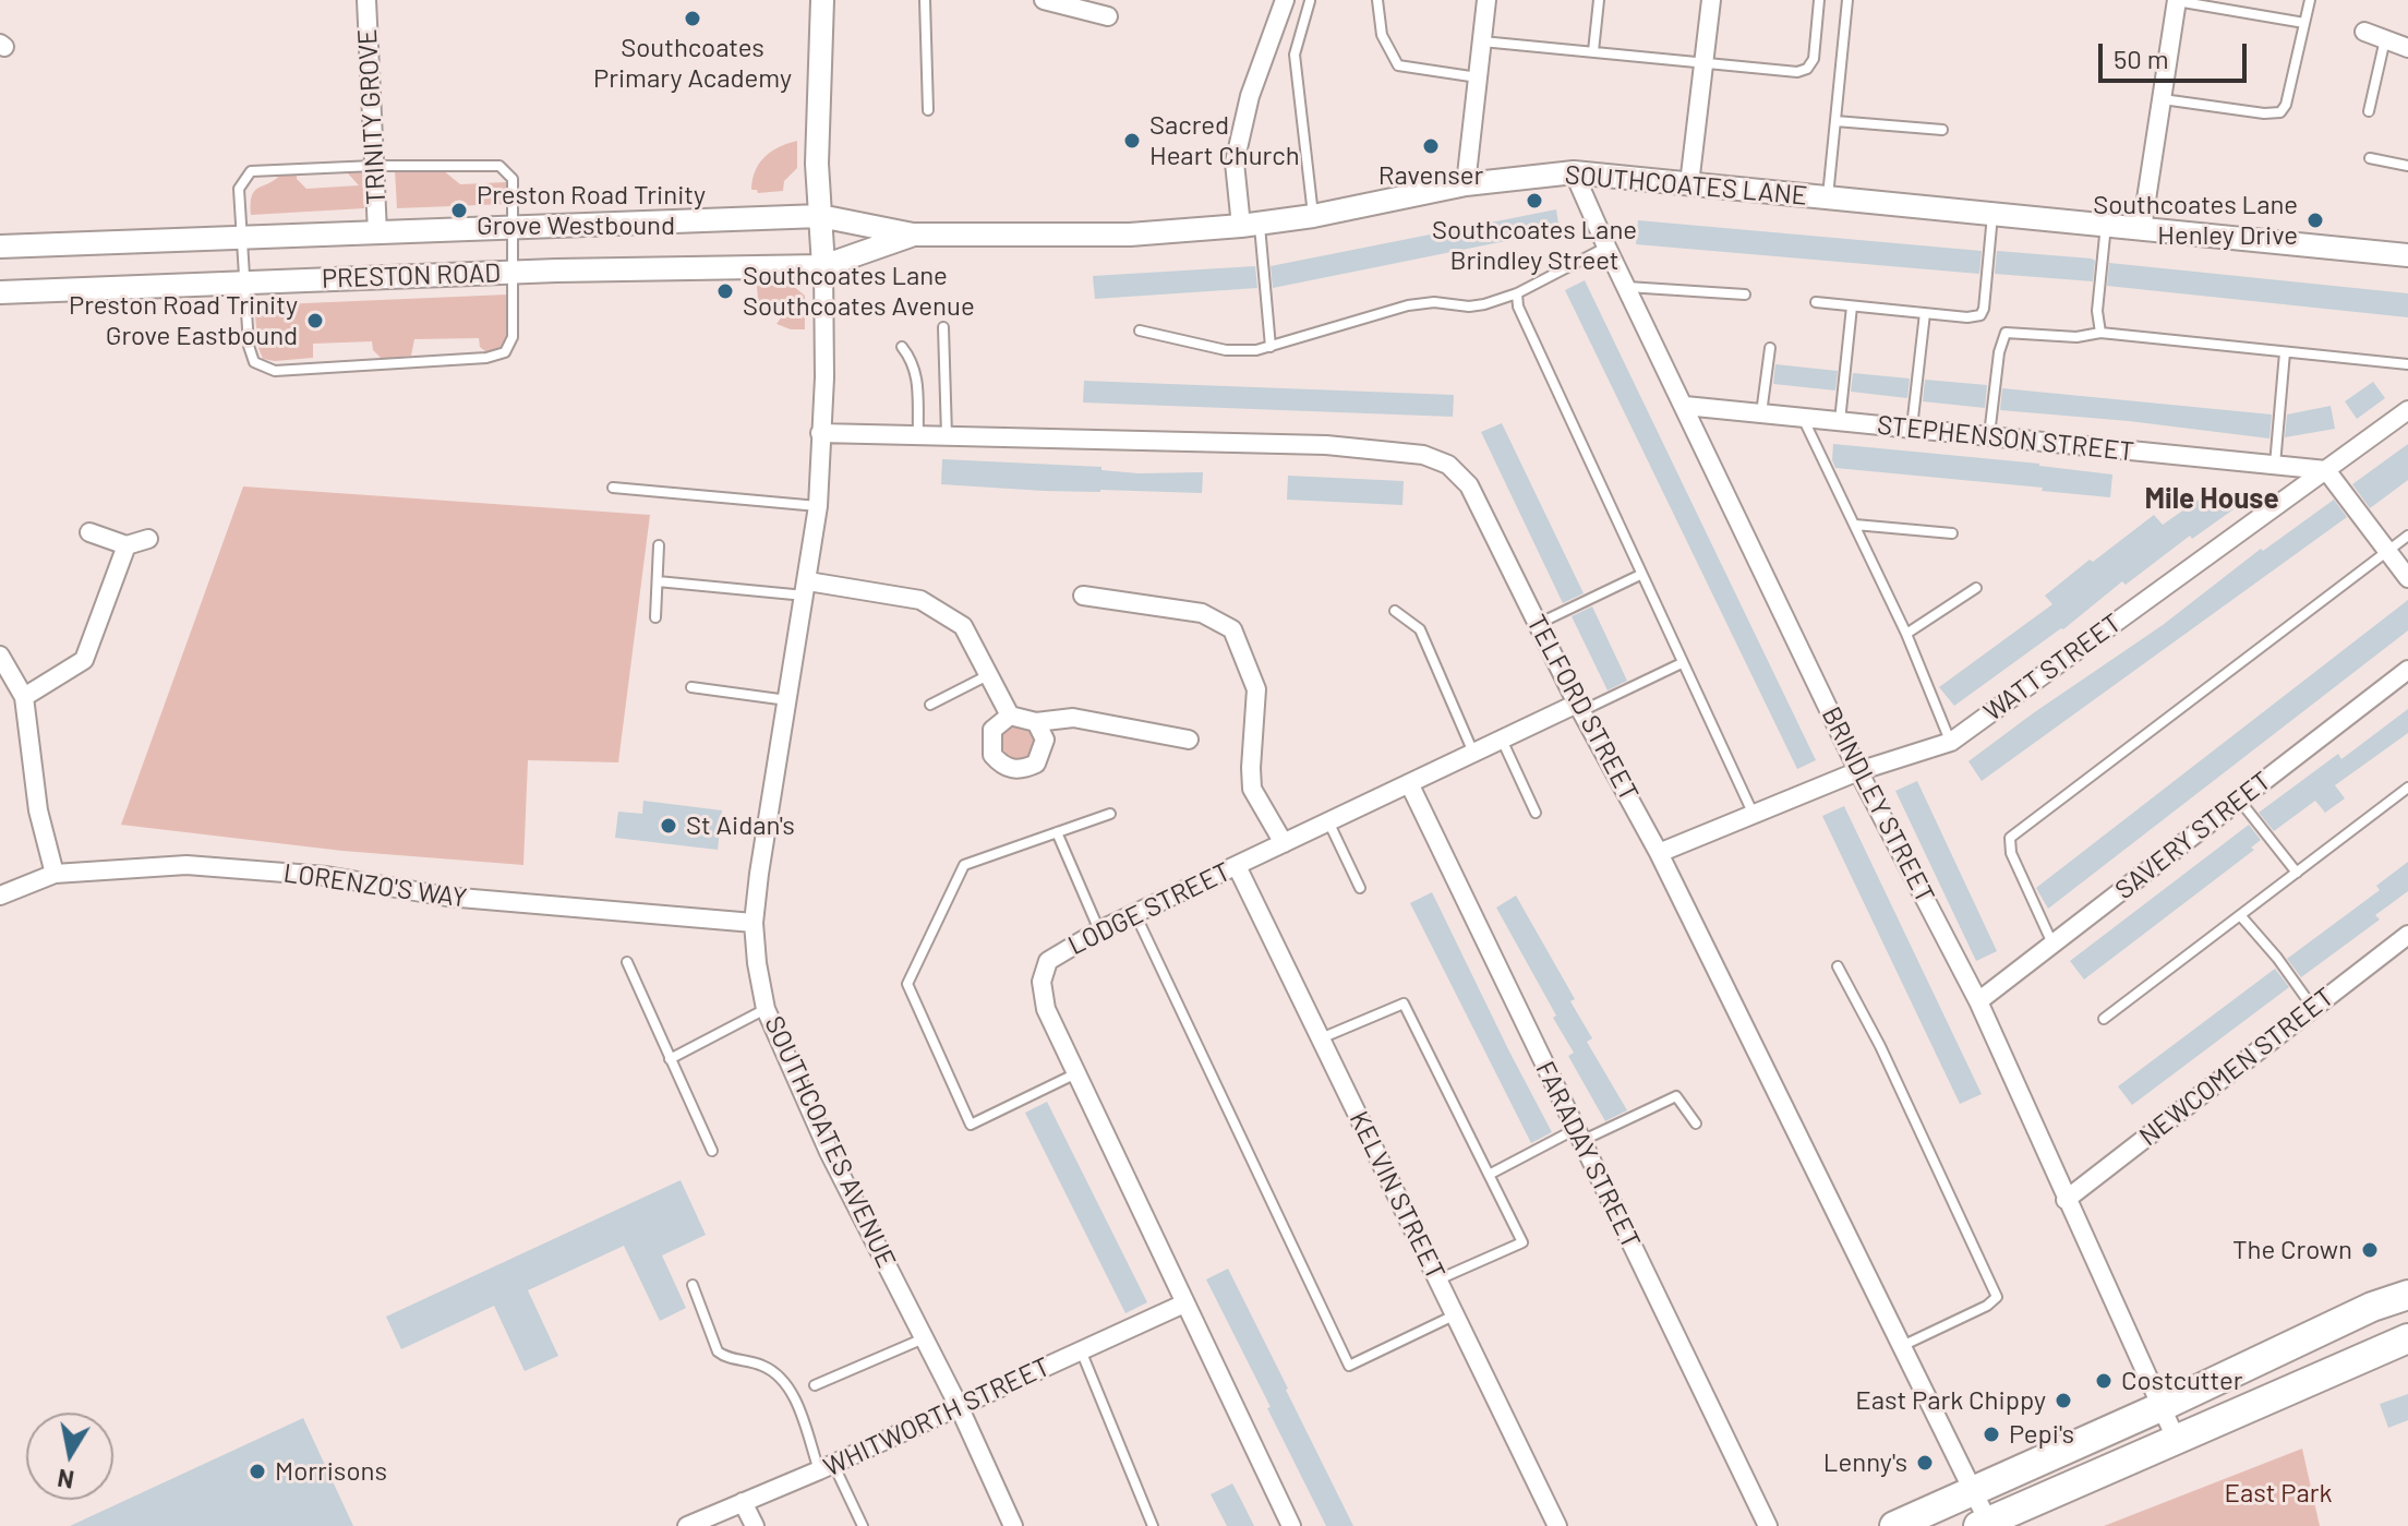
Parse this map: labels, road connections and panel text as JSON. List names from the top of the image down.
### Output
{
  "streets": {
    "street": [
      "TRINITY GROVE",
      "SOUTHCOATES LANE",
      "PRESTON ROAD",
      "STEPHENSON STREET",
      "WATT STREET",
      "TELFORD STREET",
      "BRINDLEY STREET",
      "SAVERY STREET",
      "LORENZO'S WAY",
      "LODGE STREET",
      "NEWCOMEN STREET",
      "SOUTHCOATES AVENUE",
      "FARADAY STREET",
      "KELVIN STREET",
      "WHITWORTH STREET"
    ]
  },
  "crossings": [
    ["TRINITY GROVE", "PRESTON ROAD"],
    ["SOUTHCOATES LANE", "PRESTON ROAD"],
    ["SOUTHCOATES LANE", "BRINDLEY STREET"],
    ["SOUTHCOATES LANE", "SOUTHCOATES AVENUE"],
    ["PRESTON ROAD", "SOUTHCOATES AVENUE"],
    ["STEPHENSON STREET", "WATT STREET"],
    ["STEPHENSON STREET", "BRINDLEY STREET"],
    ["WATT STREET", "TELFORD STREET"],
    ["WATT STREET", "BRINDLEY STREET"],
    ["TELFORD STREET", "LODGE STREET"],
    ["TELFORD STREET", "SOUTHCOATES AVENUE"],
    ["BRINDLEY STREET", "SAVERY STREET"],
    ["BRINDLEY STREET", "NEWCOMEN STREET"],
    ["LORENZO'S WAY", "SOUTHCOATES AVENUE"],
    ["LODGE STREET", "FARADAY STREET"],
    ["LODGE STREET", "KELVIN STREET"],
    ["LODGE STREET", "WHITWORTH STREET"],
    ["SOUTHCOATES AVENUE", "WHITWORTH STREET"]
  ],
  "districts": ["Mile House"],
  "parks": ["East Park"],
  "places": [
    "Southcoates Primary Academy",
    "Sacred Heart Church",
    "Ravenser",
    "Southcoates Lane Brindley Street",
    "Preston Road Trinity Grove Westbound",
    "Southcoates Lane Henley Drive",
    "Southcoates Lane Southcoates Avenue",
    "Preston Road Trinity Grove Eastbound",
    "St Aidan's",
    "The Crown",
    "Costcutter",
    "East Park Chippy",
    "Pepi's",
    "Lenny's",
    "Morrisons"
  ],
  "scale_bar": "50 m",
  "north": "bottom"
}
